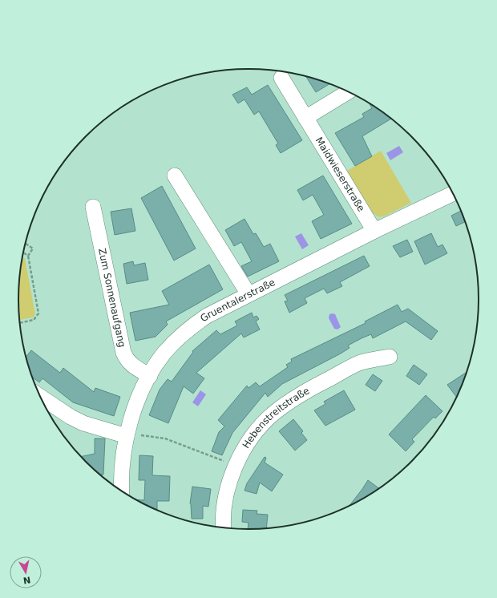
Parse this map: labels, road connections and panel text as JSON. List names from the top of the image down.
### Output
{
  "streets": {
    "street": [
      "Maidwieserstraße",
      "Zum Sonnenaufgang",
      "Gruentalerstraße",
      "Hebenstreitstraße"
    ]
  },
  "crossings": [
    ["Maidwieserstraße", "Gruentalerstraße"],
    ["Zum Sonnenaufgang", "Gruentalerstraße"]
  ],
  "north": "bottom"
}
